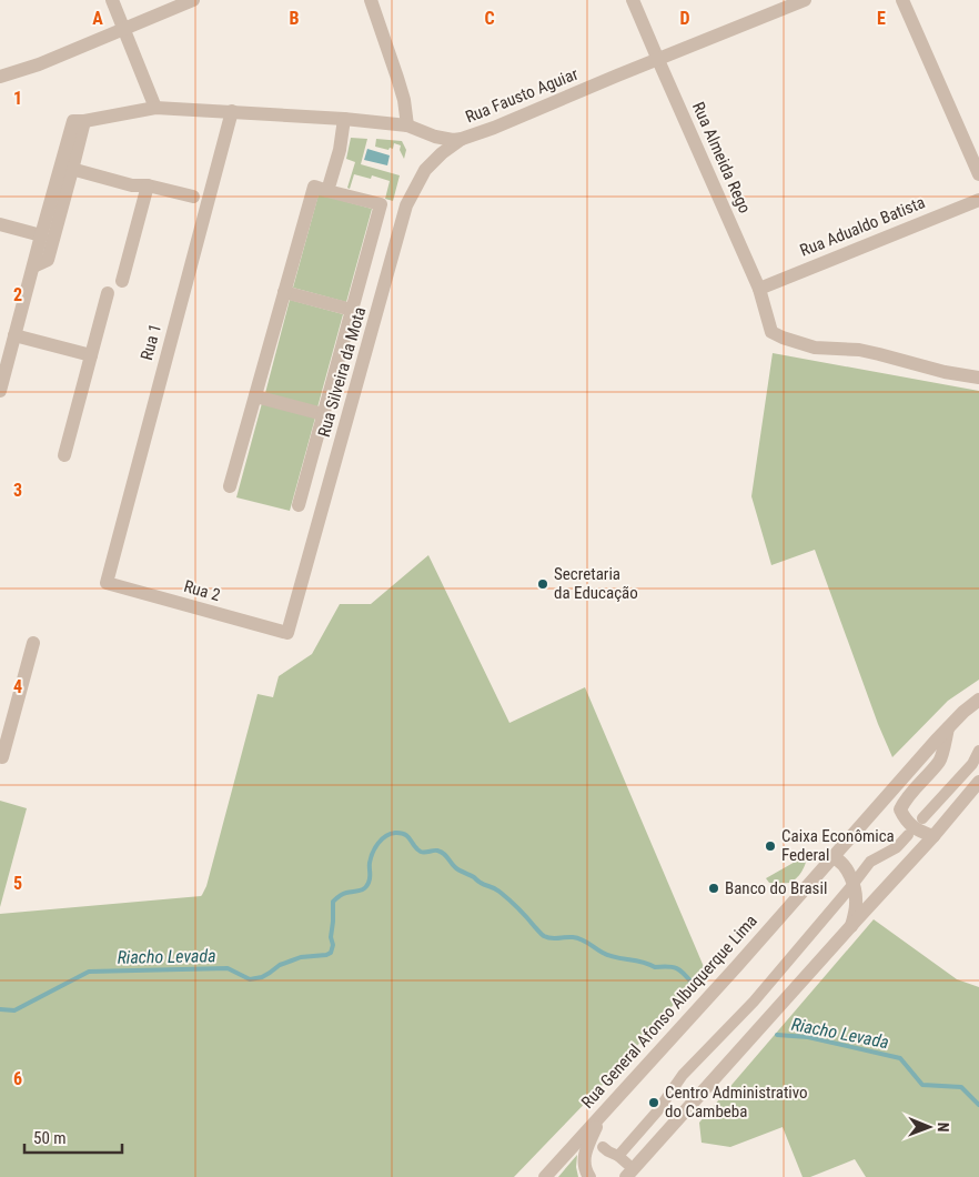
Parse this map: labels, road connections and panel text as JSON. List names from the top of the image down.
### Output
{
  "streets": {
    "street": [
      "Rua Fausto Aguiar",
      "Rua Almeida Rego",
      "Rua Adualdo Batista",
      "Rua 1",
      "Rua Silveira da Mota",
      "Rua 2",
      "Rua General Afonso Albuquerque Lima"
    ]
  },
  "crossings": [
    ["Rua Fausto Aguiar", "Rua Almeida Rego"],
    ["Rua Fausto Aguiar", "Rua 1"],
    ["Rua Fausto Aguiar", "Rua Silveira da Mota"],
    ["Rua Almeida Rego", "Rua Adualdo Batista"],
    ["Rua 1", "Rua 2"],
    ["Rua Silveira da Mota", "Rua 2"]
  ],
  "water": ["Riacho Levada"],
  "places": [
    "Secretaria da Educação",
    "Caixa Econômica Federal",
    "Banco do Brasil",
    "Centro Administrativo do Cambeba"
  ],
  "scale_bar": "50 m",
  "north": "right",
  "grid": {
    "columns": [
      "A",
      "B",
      "C",
      "D",
      "E"
    ],
    "rows": [
      "1",
      "2",
      "3",
      "4",
      "5",
      "6"
    ]
  }
}
